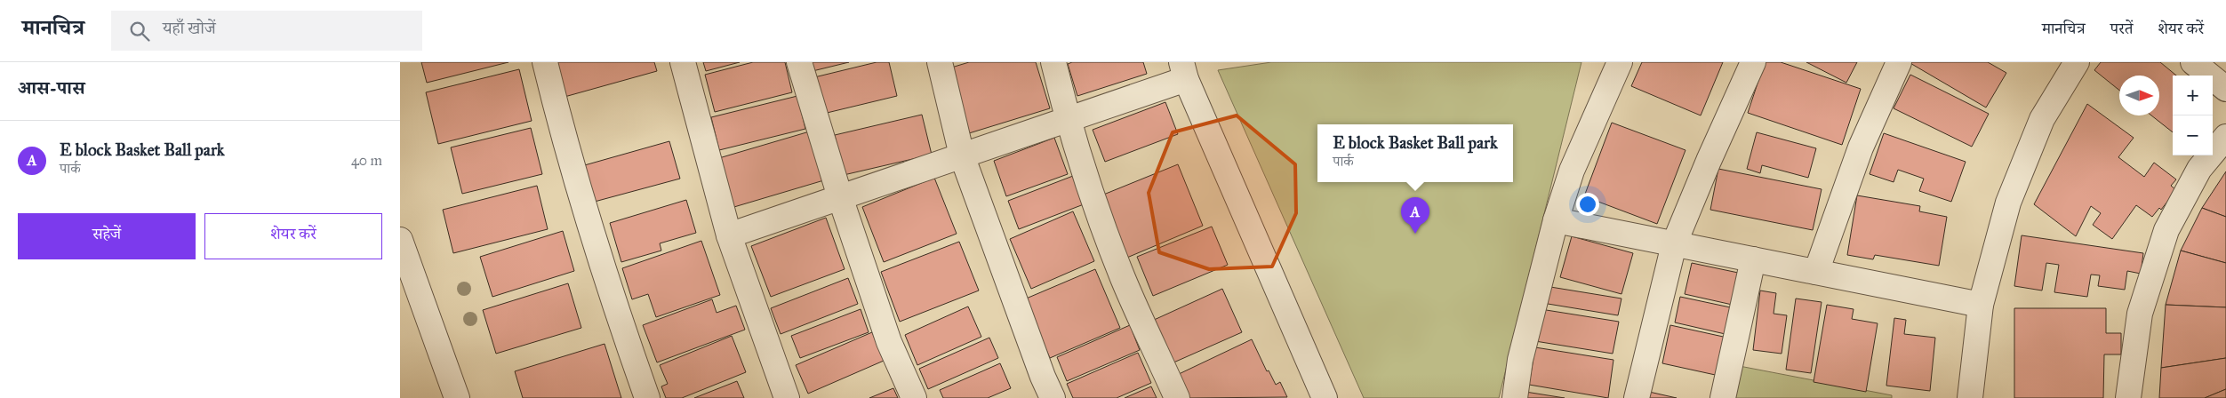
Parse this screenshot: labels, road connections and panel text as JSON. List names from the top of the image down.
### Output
{
  "north": "right",
  "page": {
    "header": "मानचित्र",
    "search": "यहाँ खोजें",
    "nav": ["मानचित्र", "परतें", "शेयर करें"],
    "heading": "आस-पास",
    "map_buttons": ["+", "−"],
    "list": [
      {
        "mark": "A",
        "name": "E block Basket Ball park",
        "note": "पार्क",
        "value": "40 m"
      }
    ],
    "popup": ["E block Basket Ball park", "पार्क"],
    "pins": "A",
    "buttons": ["सहेजें", "शेयर करें"]
  }
}
